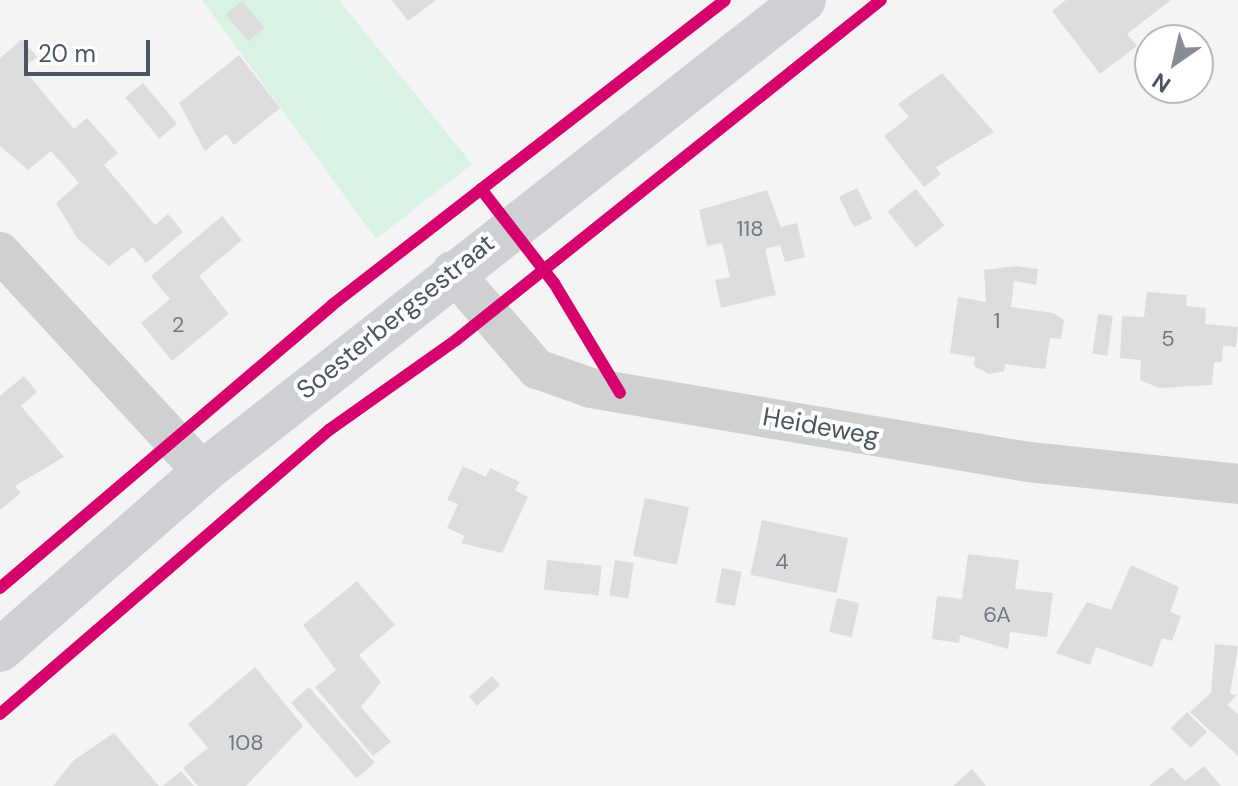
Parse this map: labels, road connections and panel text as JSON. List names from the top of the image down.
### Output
{
  "streets": {
    "main road": ["Soesterbergsestraat"],
    "street": ["Heideweg"]
  },
  "crossings": [
    ["Soesterbergsestraat", "Heideweg"]
  ],
  "house_numbers": [
    "118",
    "1",
    "2",
    "5",
    "4",
    "6A",
    "108"
  ],
  "scale_bar": "20 m",
  "north": "bottom left"
}
